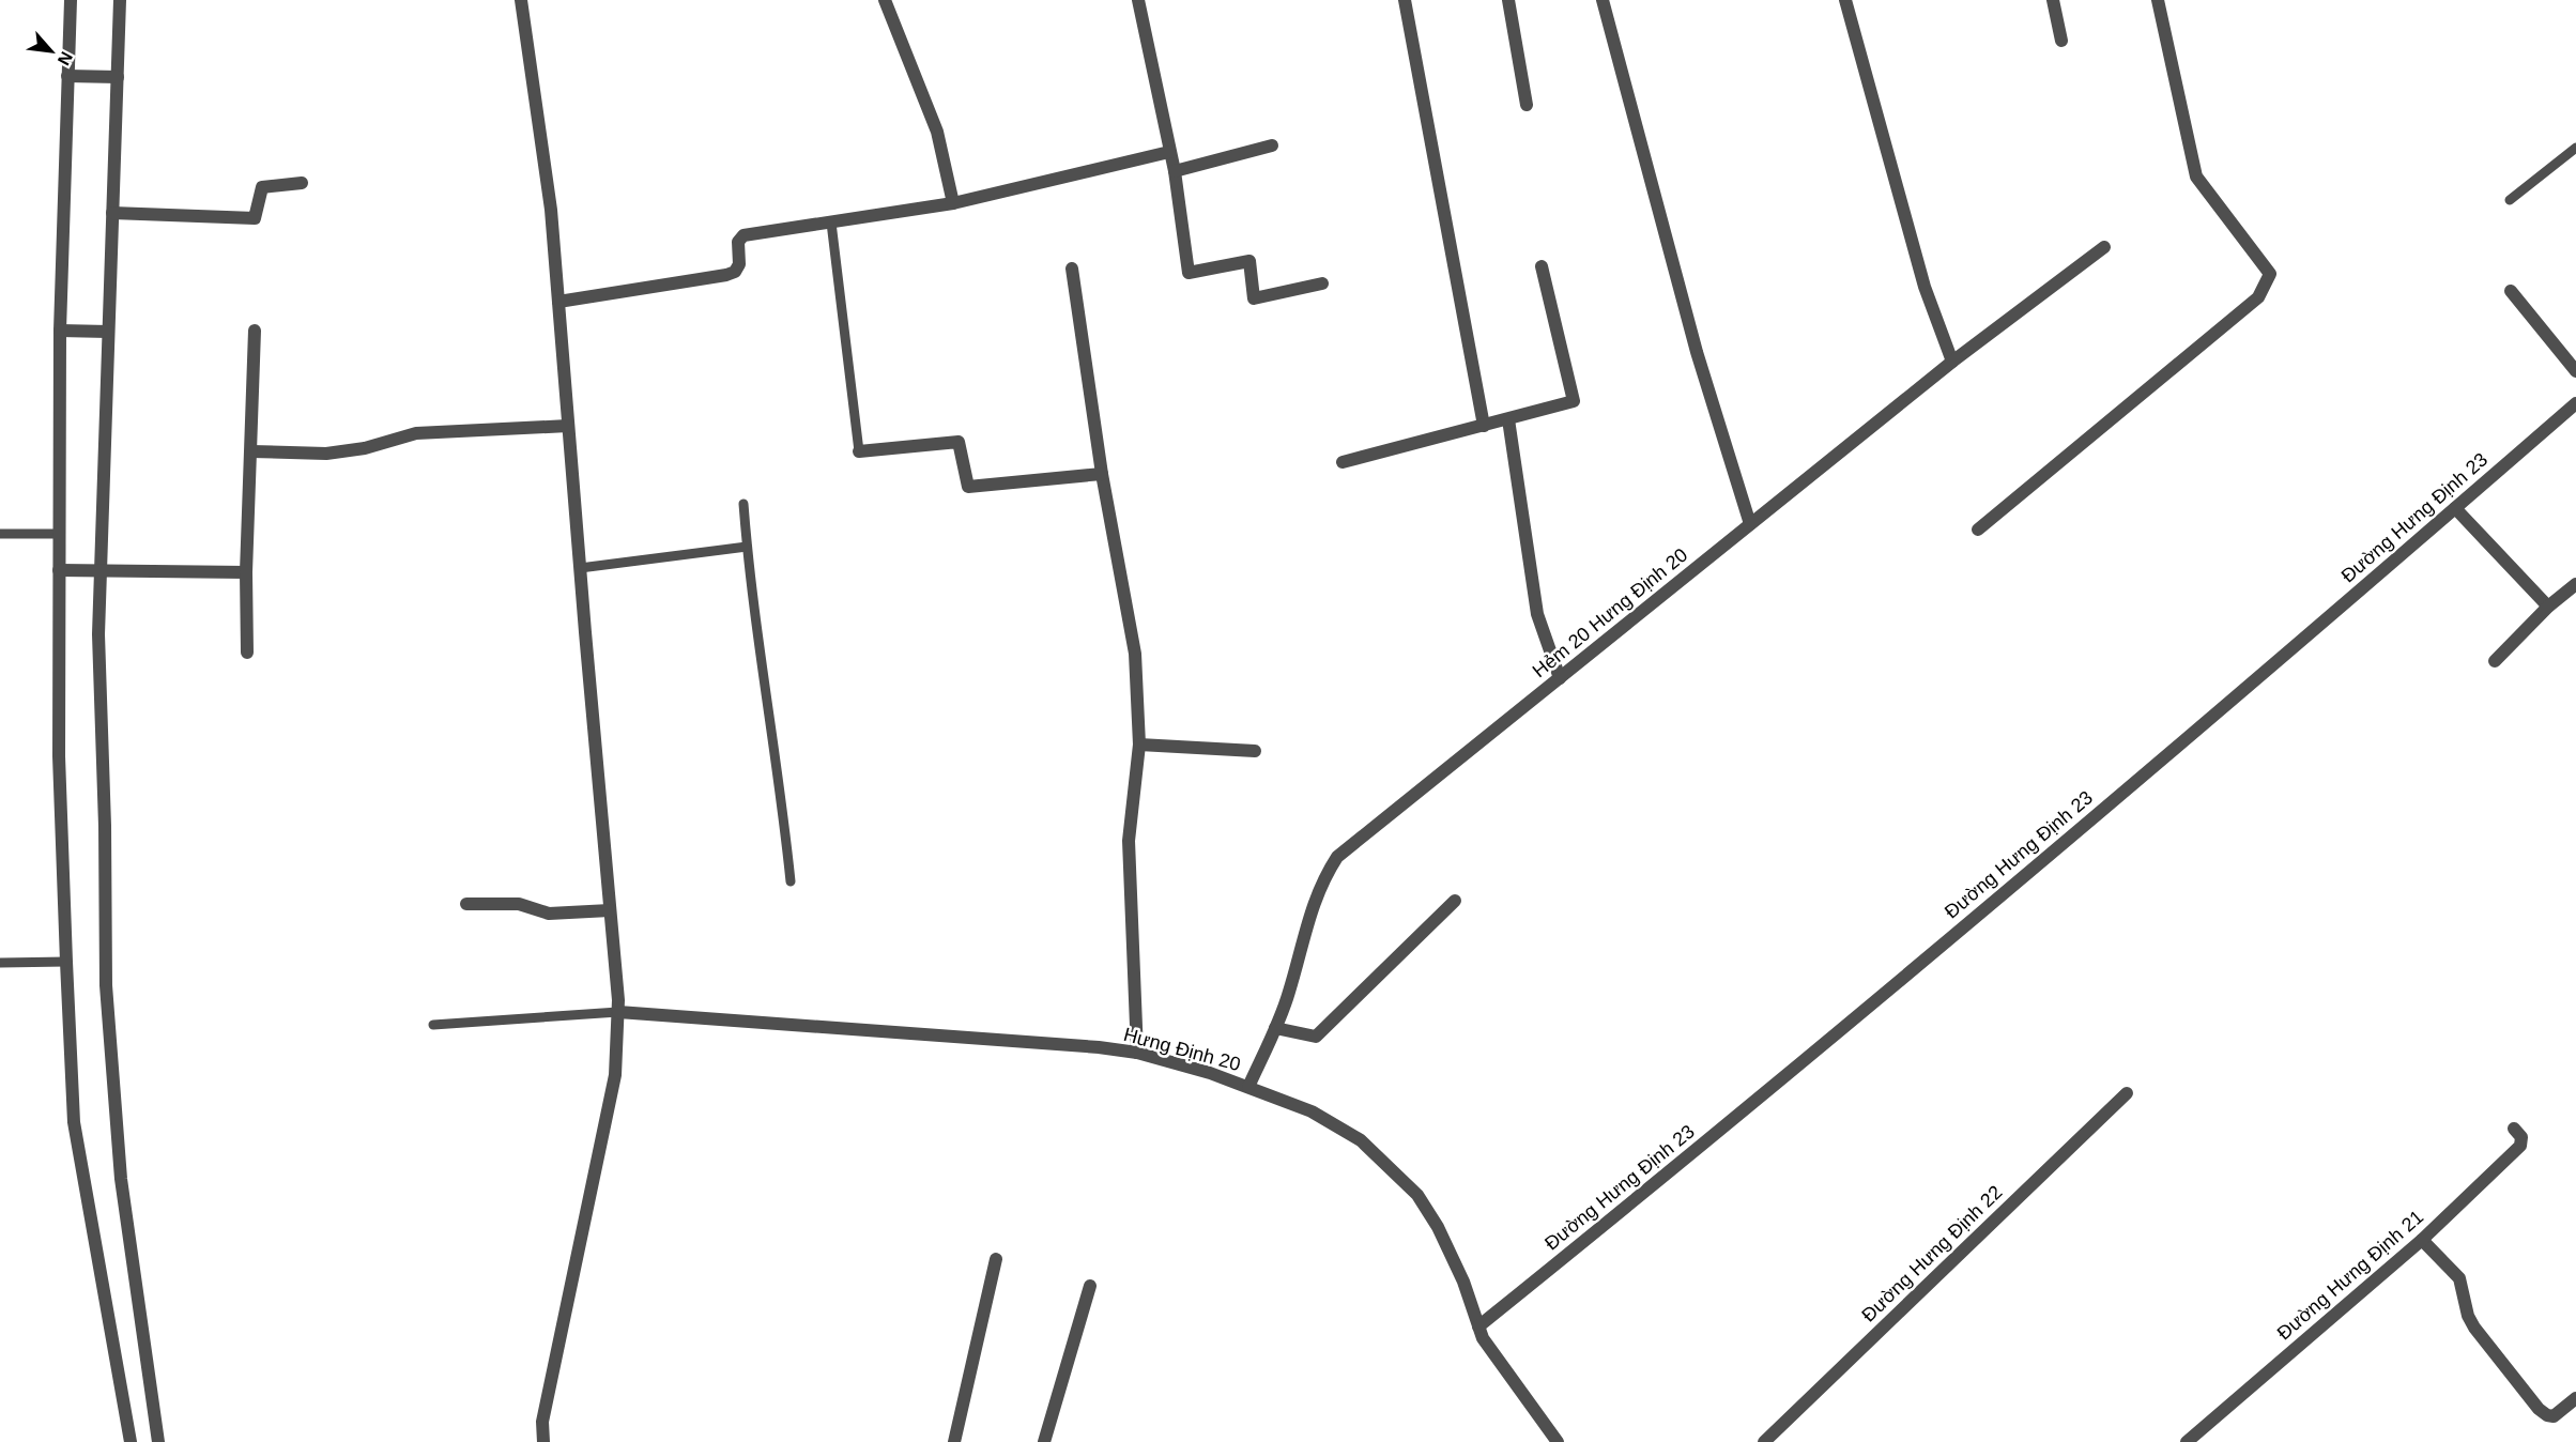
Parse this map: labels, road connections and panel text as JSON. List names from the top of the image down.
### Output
{
  "streets": {
    "street": [
      "Đường Hưng Định 23",
      "Hẻm 20 Hưng Định 20",
      "Hưng Định 20",
      "Đường Hưng Định 22",
      "Đường Hưng Định 21"
    ]
  },
  "crossings": [
    ["Đường Hưng Định 23", "Hưng Định 20"],
    ["Hẻm 20 Hưng Định 20", "Hưng Định 20"]
  ],
  "north": "bottom right"
}
